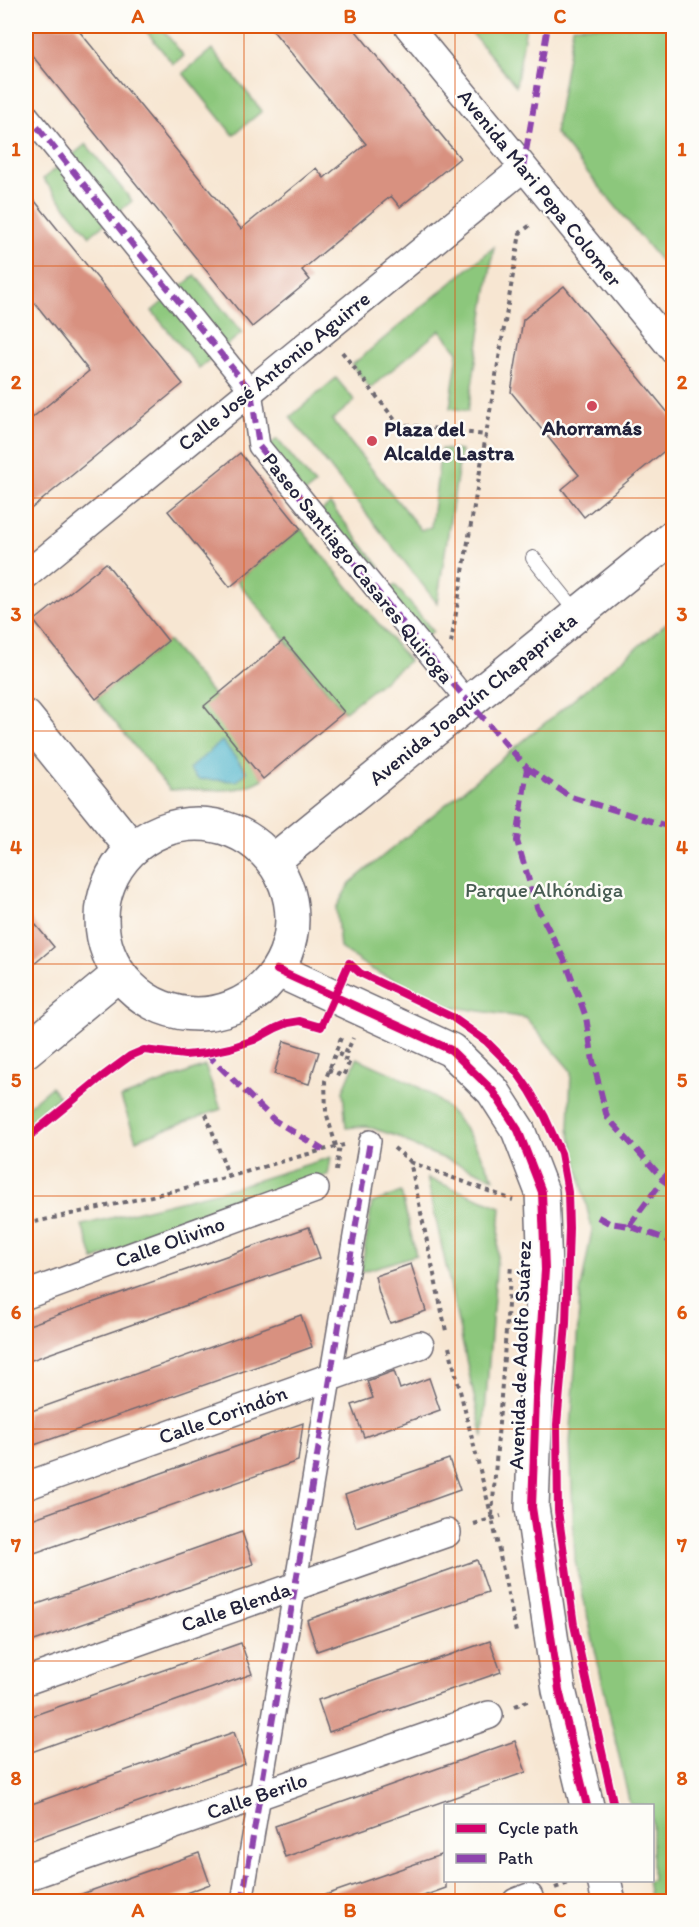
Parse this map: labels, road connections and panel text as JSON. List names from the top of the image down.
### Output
{
  "streets": {
    "street": [
      "Avenida Mari Pepa Colomer",
      "Calle José Antonio Aguirre",
      "Paseo Santiago Casares Quiroga",
      "Avenida Joaquín Chapaprieta",
      "Calle Olivino",
      "Avenida de Adolfo Suárez",
      "Calle Corindón",
      "Calle Blenda",
      "Calle Berilo"
    ]
  },
  "crossings": [
    ["Avenida Mari Pepa Colomer", "Calle José Antonio Aguirre"],
    ["Calle José Antonio Aguirre", "Paseo Santiago Casares Quiroga"],
    ["Paseo Santiago Casares Quiroga", "Avenida Joaquín Chapaprieta"],
    ["Avenida Joaquín Chapaprieta", "Avenida de Adolfo Suárez"]
  ],
  "parks": ["Parque Alhóndiga"],
  "places": ["Ahorramás", "Plaza del Alcalde Lastra"],
  "legend": ["Cycle path", "Path"],
  "grid": {
    "columns": ["A", "B", "C"],
    "rows": [
      "1",
      "2",
      "3",
      "4",
      "5",
      "6",
      "7",
      "8"
    ]
  }
}
